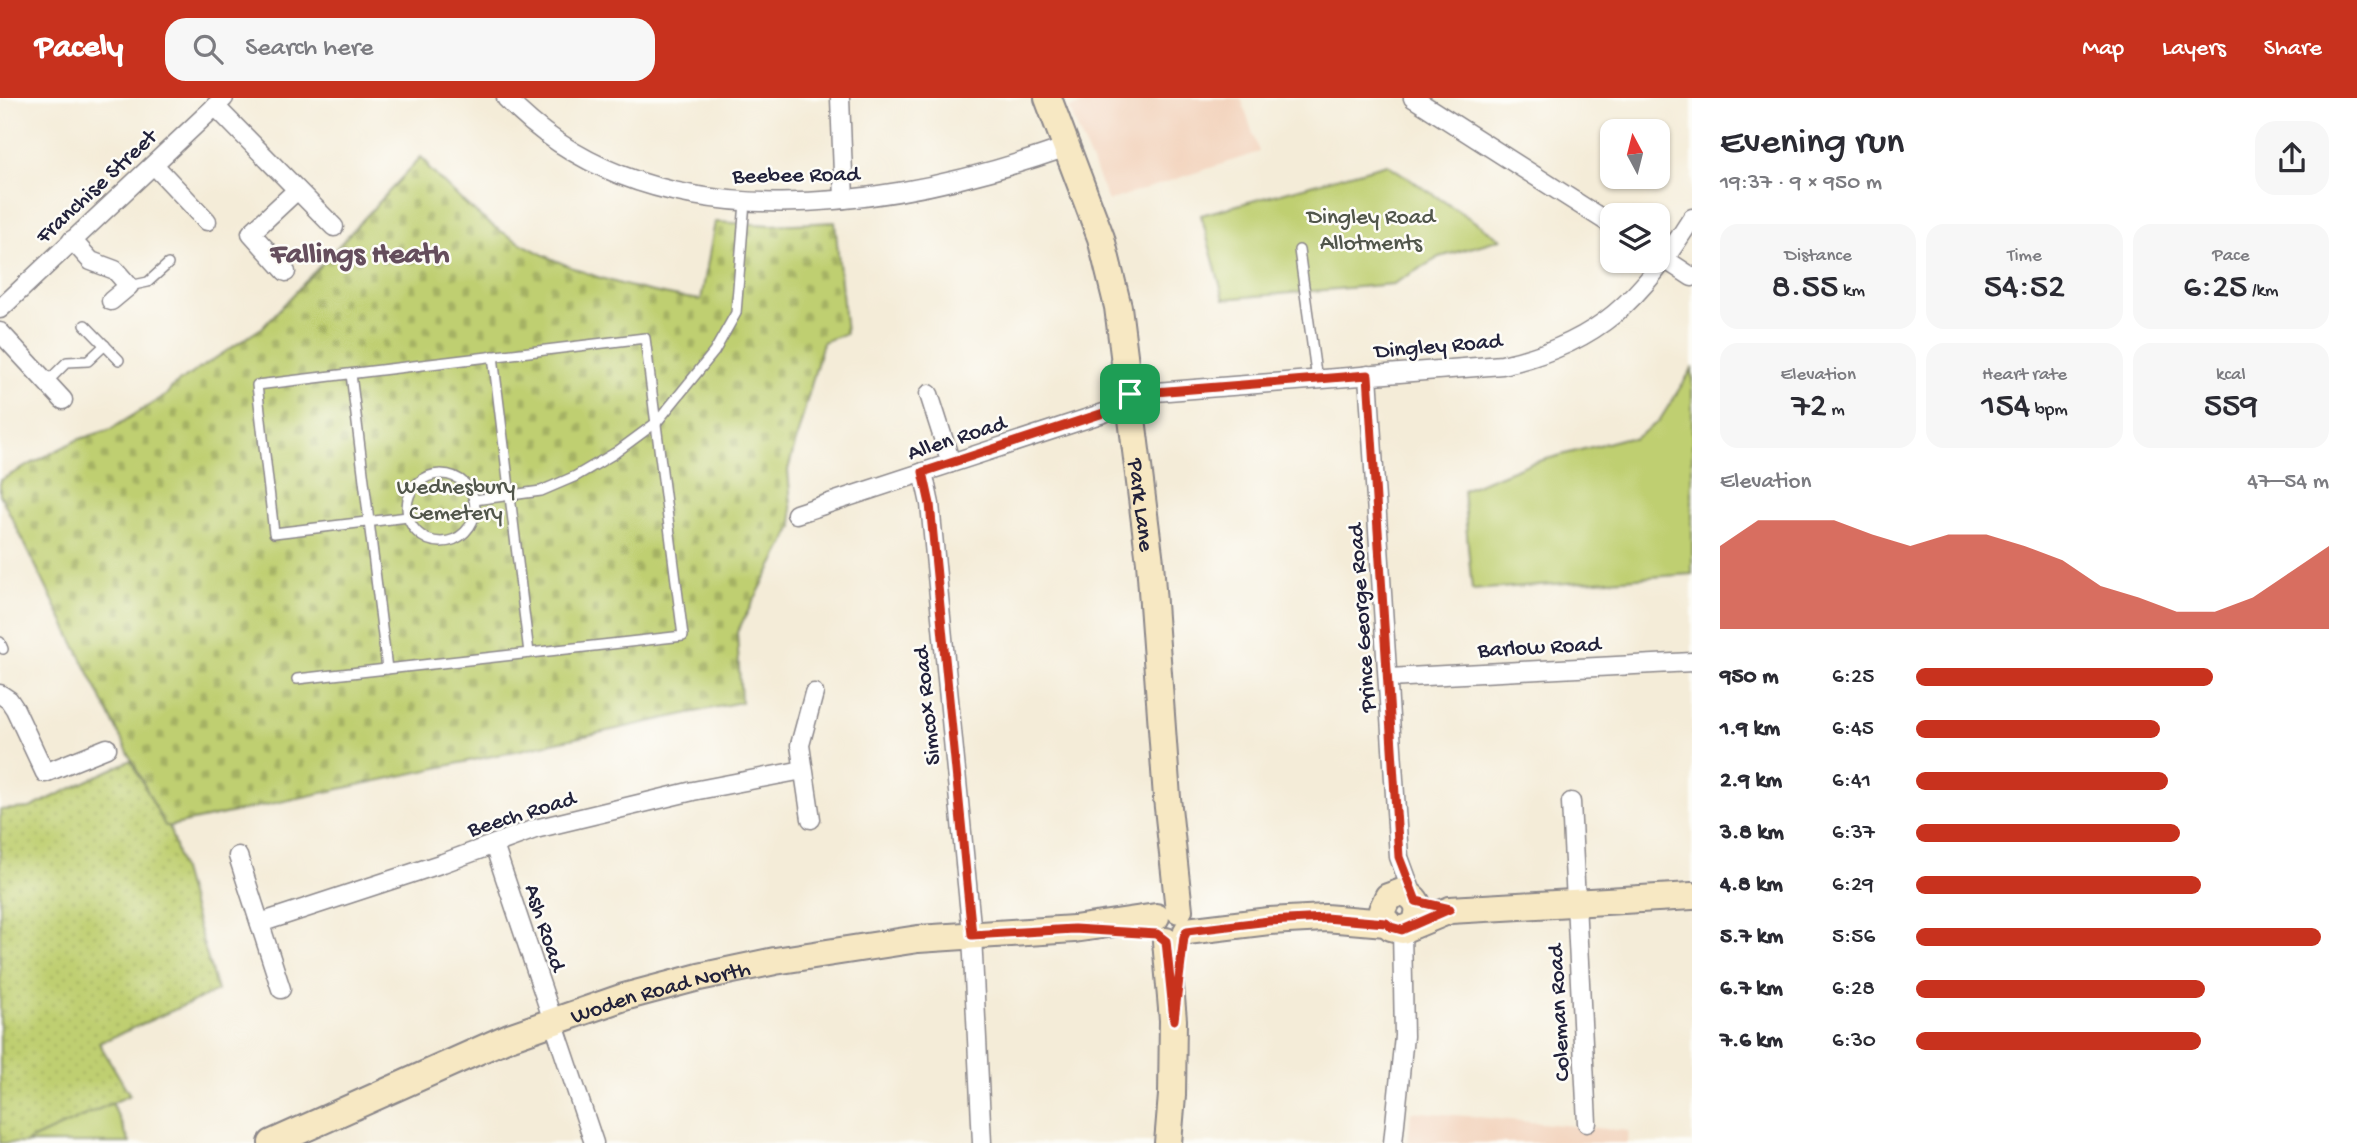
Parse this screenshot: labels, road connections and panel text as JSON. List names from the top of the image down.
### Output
{
  "streets": {
    "street": [
      "Beebee Road",
      "Franchise Street",
      "Dingley Road",
      "Allen Road",
      "Park Lane",
      "Prince George Road",
      "Barlow Road",
      "Simcox Road",
      "Beech Road",
      "Ash Road",
      "Woden Road North",
      "Coleman Road"
    ]
  },
  "crossings": [
    ["Beebee Road", "Park Lane"],
    ["Dingley Road", "Allen Road"],
    ["Dingley Road", "Park Lane"],
    ["Dingley Road", "Prince George Road"],
    ["Allen Road", "Park Lane"],
    ["Allen Road", "Simcox Road"],
    ["Park Lane", "Woden Road North"],
    ["Prince George Road", "Barlow Road"],
    ["Prince George Road", "Woden Road North"],
    ["Simcox Road", "Woden Road North"],
    ["Beech Road", "Ash Road"],
    ["Ash Road", "Woden Road North"],
    ["Woden Road North", "Coleman Road"]
  ],
  "districts": ["Fallings Heath"],
  "parks": ["Dingley Road Allotments", "Wednesbury Cemetery"],
  "north": "top",
  "page": {
    "header": "Pacely",
    "search": "Search here",
    "nav": ["Map", "Layers", "Share"],
    "heading": ["Evening run", "19:37 · 9 × 950 m"],
    "stats": [
      ["Distance", "8.55 km"],
      ["Time", "54:52"],
      ["Pace", "6:25 /km"],
      ["Elevation", "72 m"],
      ["Heart rate", "154 bpm"],
      ["kcal", "559"]
    ],
    "chart": ["Elevation", "47–54 m"],
    "list": [
      {
        "name": "950 m",
        "note": "6:25"
      },
      {
        "name": "1.9 km",
        "note": "6:45"
      },
      {
        "name": "2.9 km",
        "note": "6:41"
      },
      {
        "name": "3.8 km",
        "note": "6:37"
      },
      {
        "name": "4.8 km",
        "note": "6:29"
      },
      {
        "name": "5.7 km",
        "note": "5:56"
      },
      {
        "name": "6.7 km",
        "note": "6:28"
      },
      {
        "name": "7.6 km",
        "note": "6:30"
      }
    ]
  }
}
